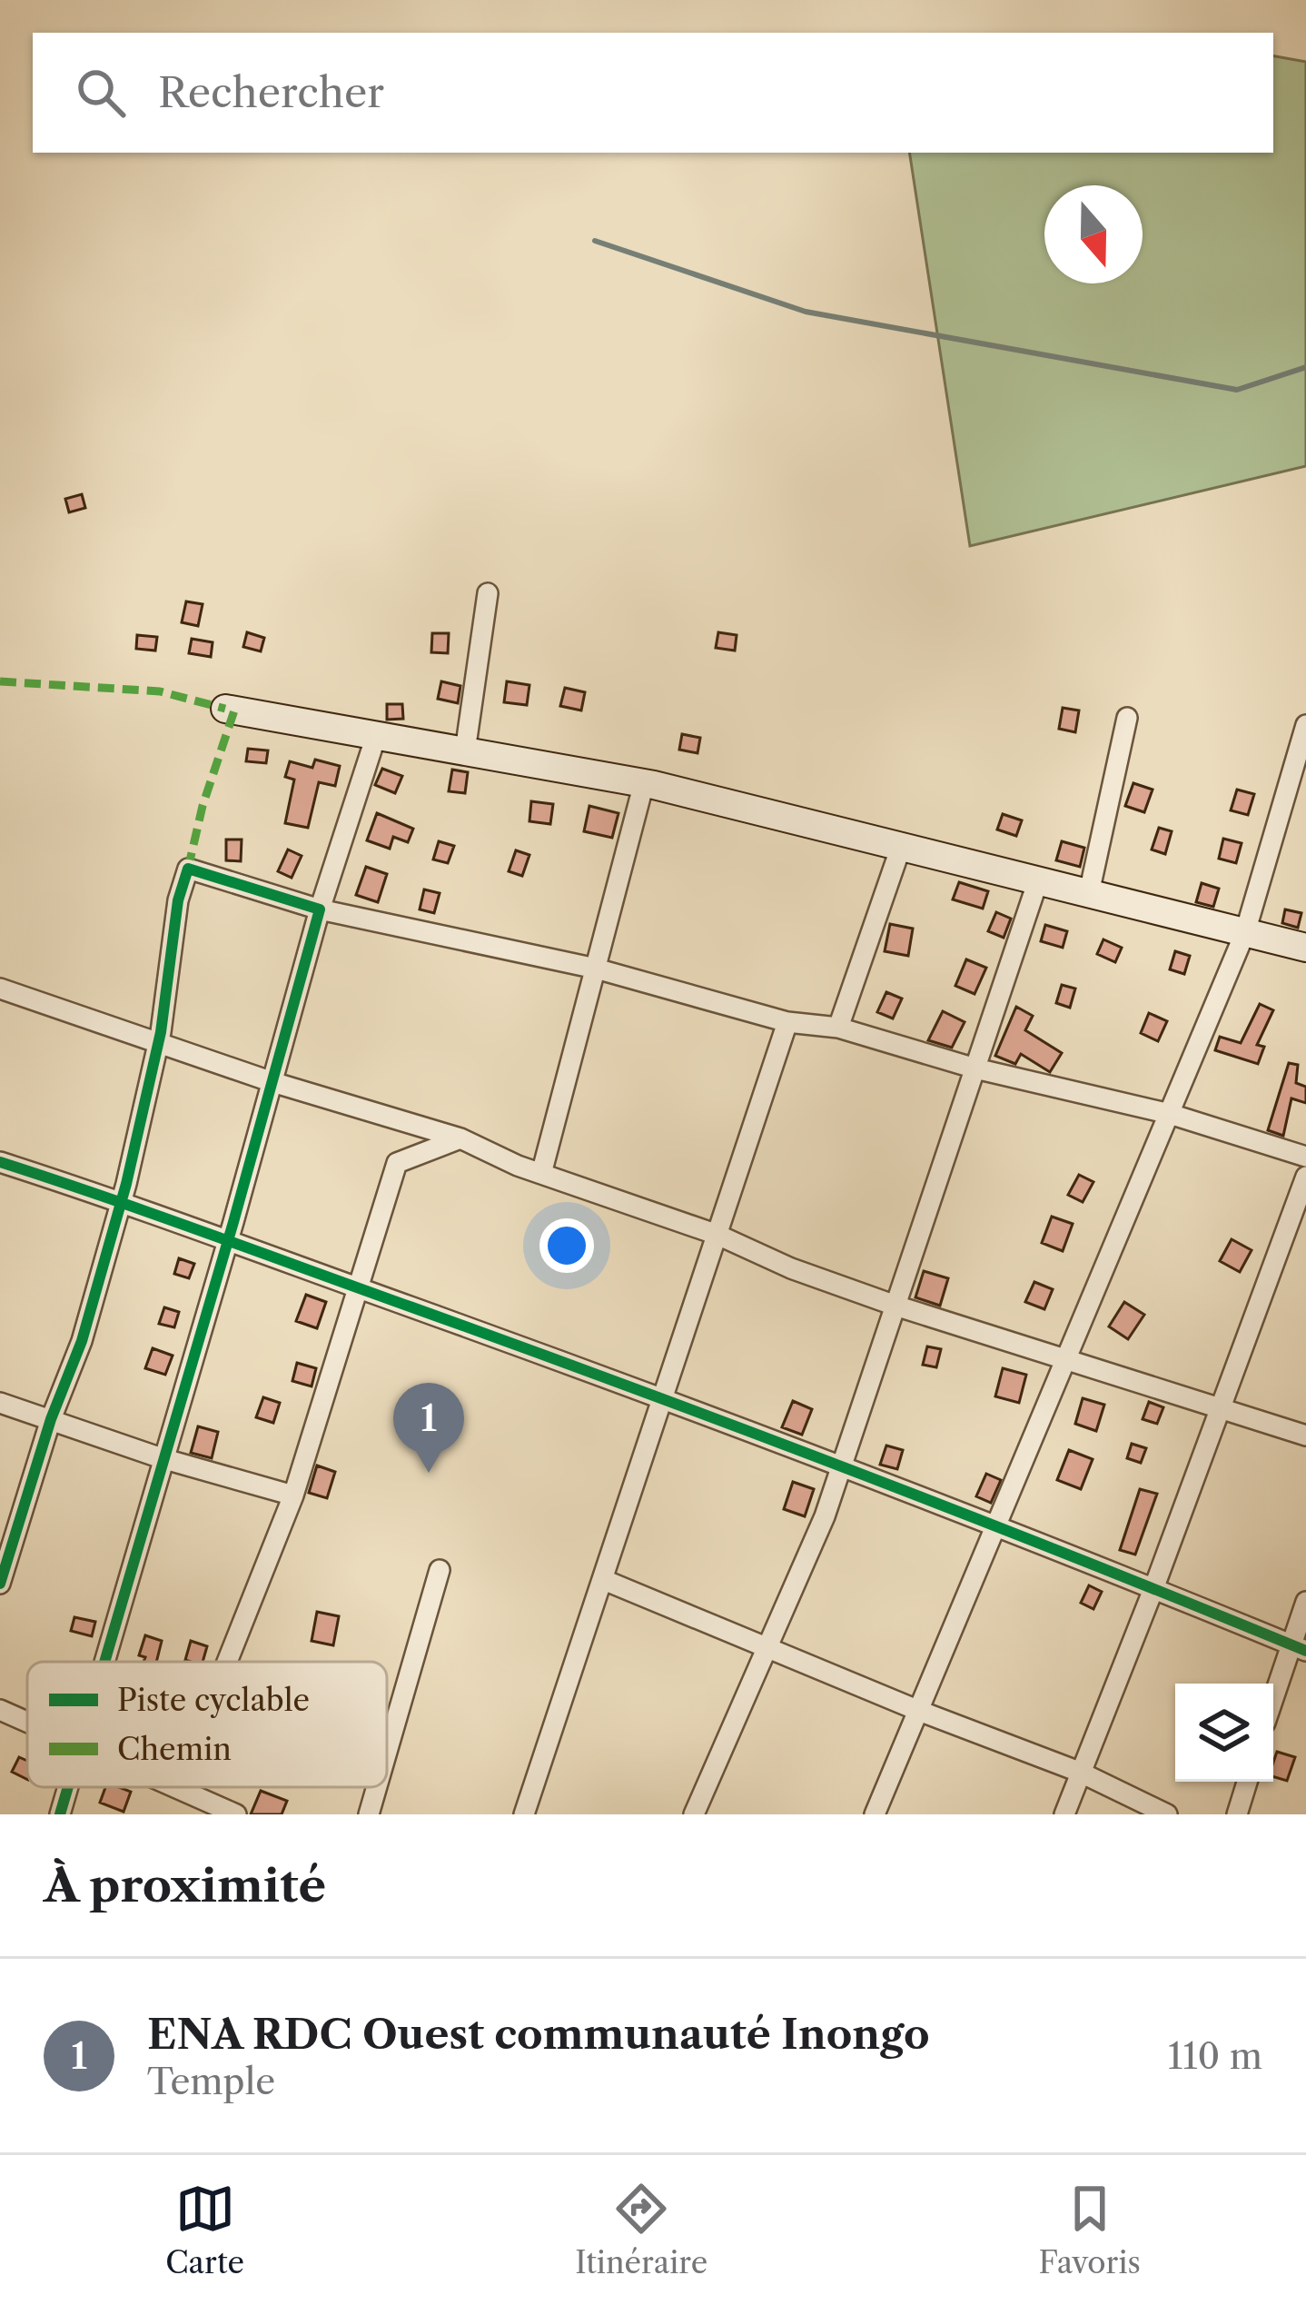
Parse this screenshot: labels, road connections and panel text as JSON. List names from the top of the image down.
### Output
{
  "legend": ["Piste cyclable", "Chemin"],
  "north": "bottom",
  "page": {
    "search": "Rechercher",
    "pins": "1",
    "heading": "À proximité",
    "list": [
      {
        "mark": "1",
        "name": "ENA RDC Ouest communauté Inongo",
        "note": "Temple",
        "value": "110 m"
      }
    ],
    "nav": ["Carte", "Itinéraire", "Favoris"]
  }
}
